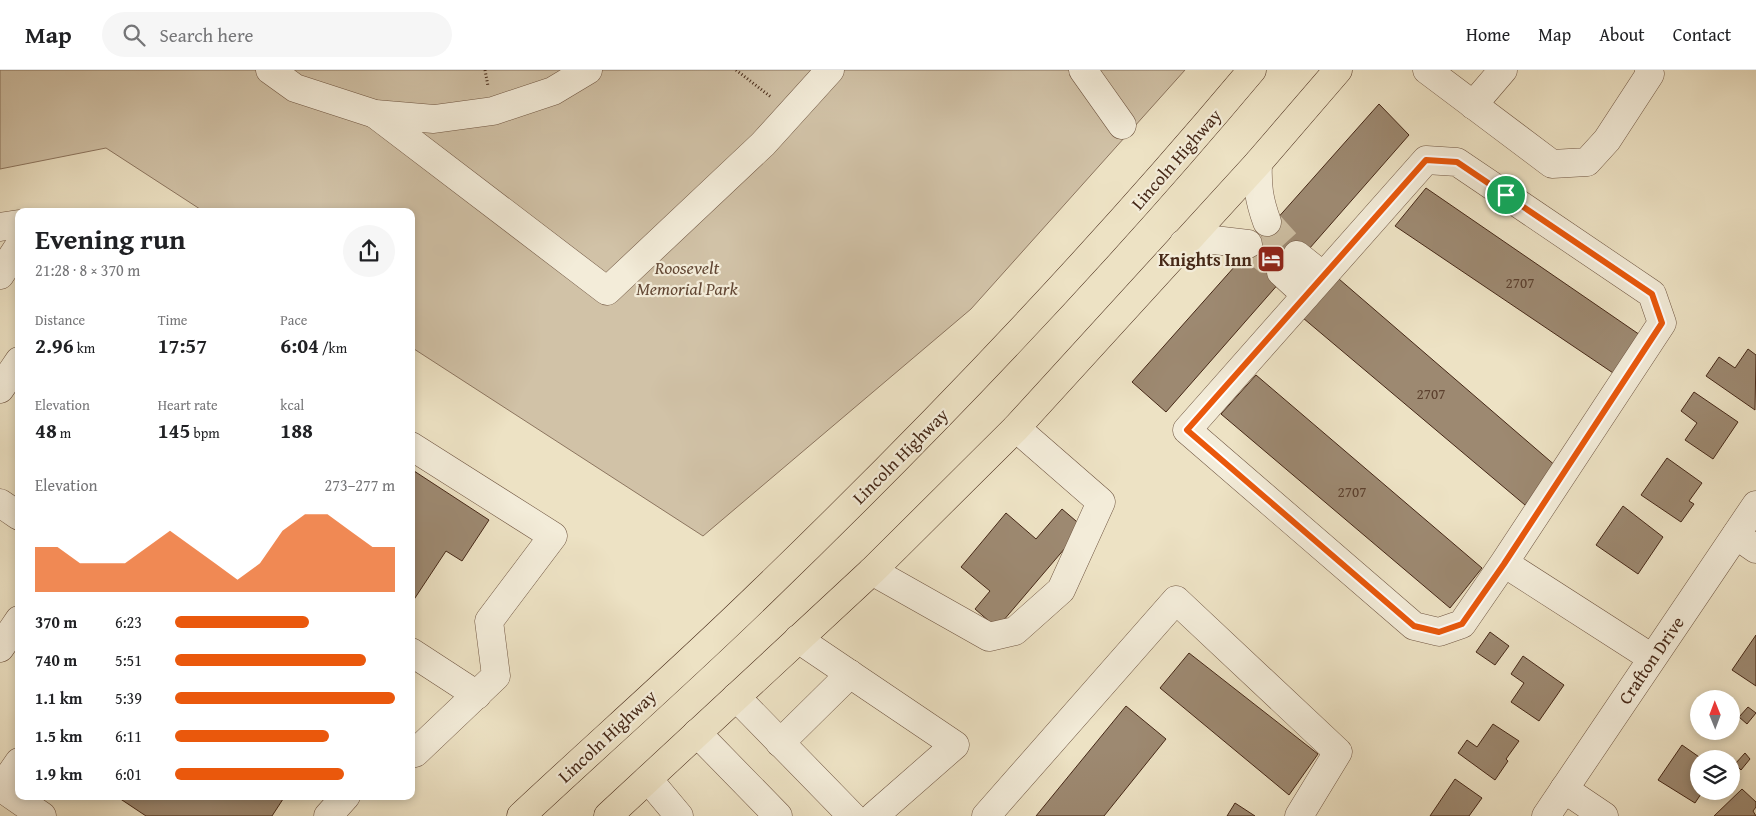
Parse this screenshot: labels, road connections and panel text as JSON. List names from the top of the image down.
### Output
{
  "streets": {
    "highway": ["Lincoln Highway"],
    "street": ["Crafton Drive"]
  },
  "parks": ["Roosevelt Memorial Park"],
  "places": {
    "hotel": ["Knights Inn"]
  },
  "house_numbers": ["2707", "2707", "2707"],
  "north": "top",
  "page": {
    "header": "Map",
    "search": "Search here",
    "nav": [
      "Home",
      "Map",
      "About",
      "Contact"
    ],
    "heading": ["Evening run", "21:28 · 8 × 370 m"],
    "stats": [
      ["Distance", "2.96 km"],
      ["Time", "17:57"],
      ["Pace", "6:04 /km"],
      ["Elevation", "48 m"],
      ["Heart rate", "145 bpm"],
      ["kcal", "188"]
    ],
    "chart": ["Elevation", "273–277 m"],
    "list": [
      {
        "name": "370 m",
        "note": "6:23"
      },
      {
        "name": "740 m",
        "note": "5:51"
      },
      {
        "name": "1.1 km",
        "note": "5:39"
      },
      {
        "name": "1.5 km",
        "note": "6:11"
      },
      {
        "name": "1.9 km",
        "note": "6:01"
      }
    ]
  }
}
